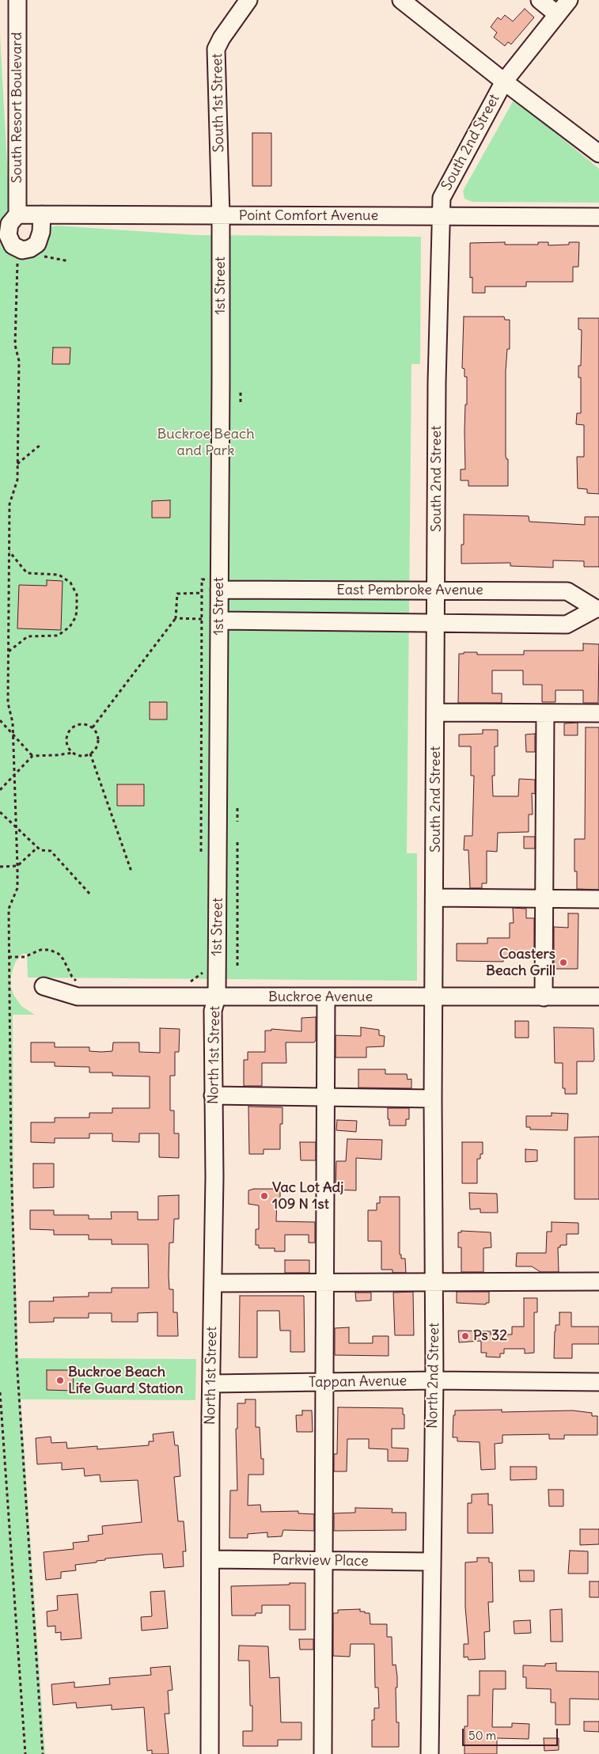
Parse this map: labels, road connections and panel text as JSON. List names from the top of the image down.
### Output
{
  "streets": {
    "street": [
      "South 1st Street",
      "South Resort Boulevard",
      "South 2nd Street",
      "Point Comfort Avenue",
      "1st Street",
      "East Pembroke Avenue",
      "Buckroe Avenue",
      "North 1st Street",
      "North 2nd Street",
      "Tappan Avenue",
      "Parkview Place"
    ]
  },
  "crossings": [
    ["South 1st Street", "Point Comfort Avenue"],
    ["South 1st Street", "1st Street"],
    ["South Resort Boulevard", "Point Comfort Avenue"],
    ["South 2nd Street", "Point Comfort Avenue"],
    ["South 2nd Street", "East Pembroke Avenue"],
    ["South 2nd Street", "Buckroe Avenue"],
    ["South 2nd Street", "North 2nd Street"],
    ["Point Comfort Avenue", "1st Street"],
    ["1st Street", "East Pembroke Avenue"],
    ["1st Street", "Buckroe Avenue"],
    ["1st Street", "North 1st Street"],
    ["Buckroe Avenue", "North 1st Street"],
    ["Buckroe Avenue", "North 2nd Street"],
    ["North 1st Street", "Tappan Avenue"],
    ["North 1st Street", "Parkview Place"],
    ["North 2nd Street", "Tappan Avenue"],
    ["North 2nd Street", "Parkview Place"]
  ],
  "parks": ["Buckroe Beach and Park"],
  "places": [
    "Coasters Beach Grill",
    "Vac Lot Adj 109 N 1st",
    "Ps 32",
    "Buckroe Beach Life Guard Station"
  ],
  "scale_bar": "50 m"
}
